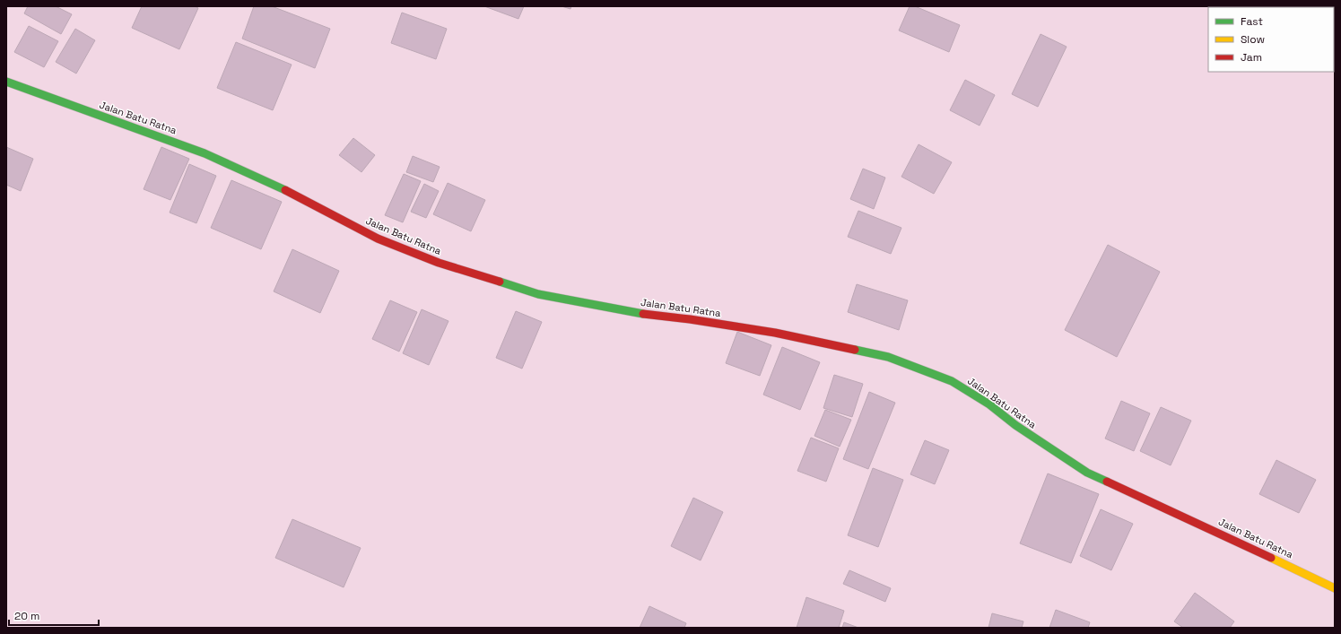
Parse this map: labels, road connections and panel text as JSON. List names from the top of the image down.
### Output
{
  "streets": {
    "street": ["Jalan Batu Ratna"]
  },
  "legend": ["Fast", "Slow", "Jam"],
  "scale_bar": "20 m"
}
